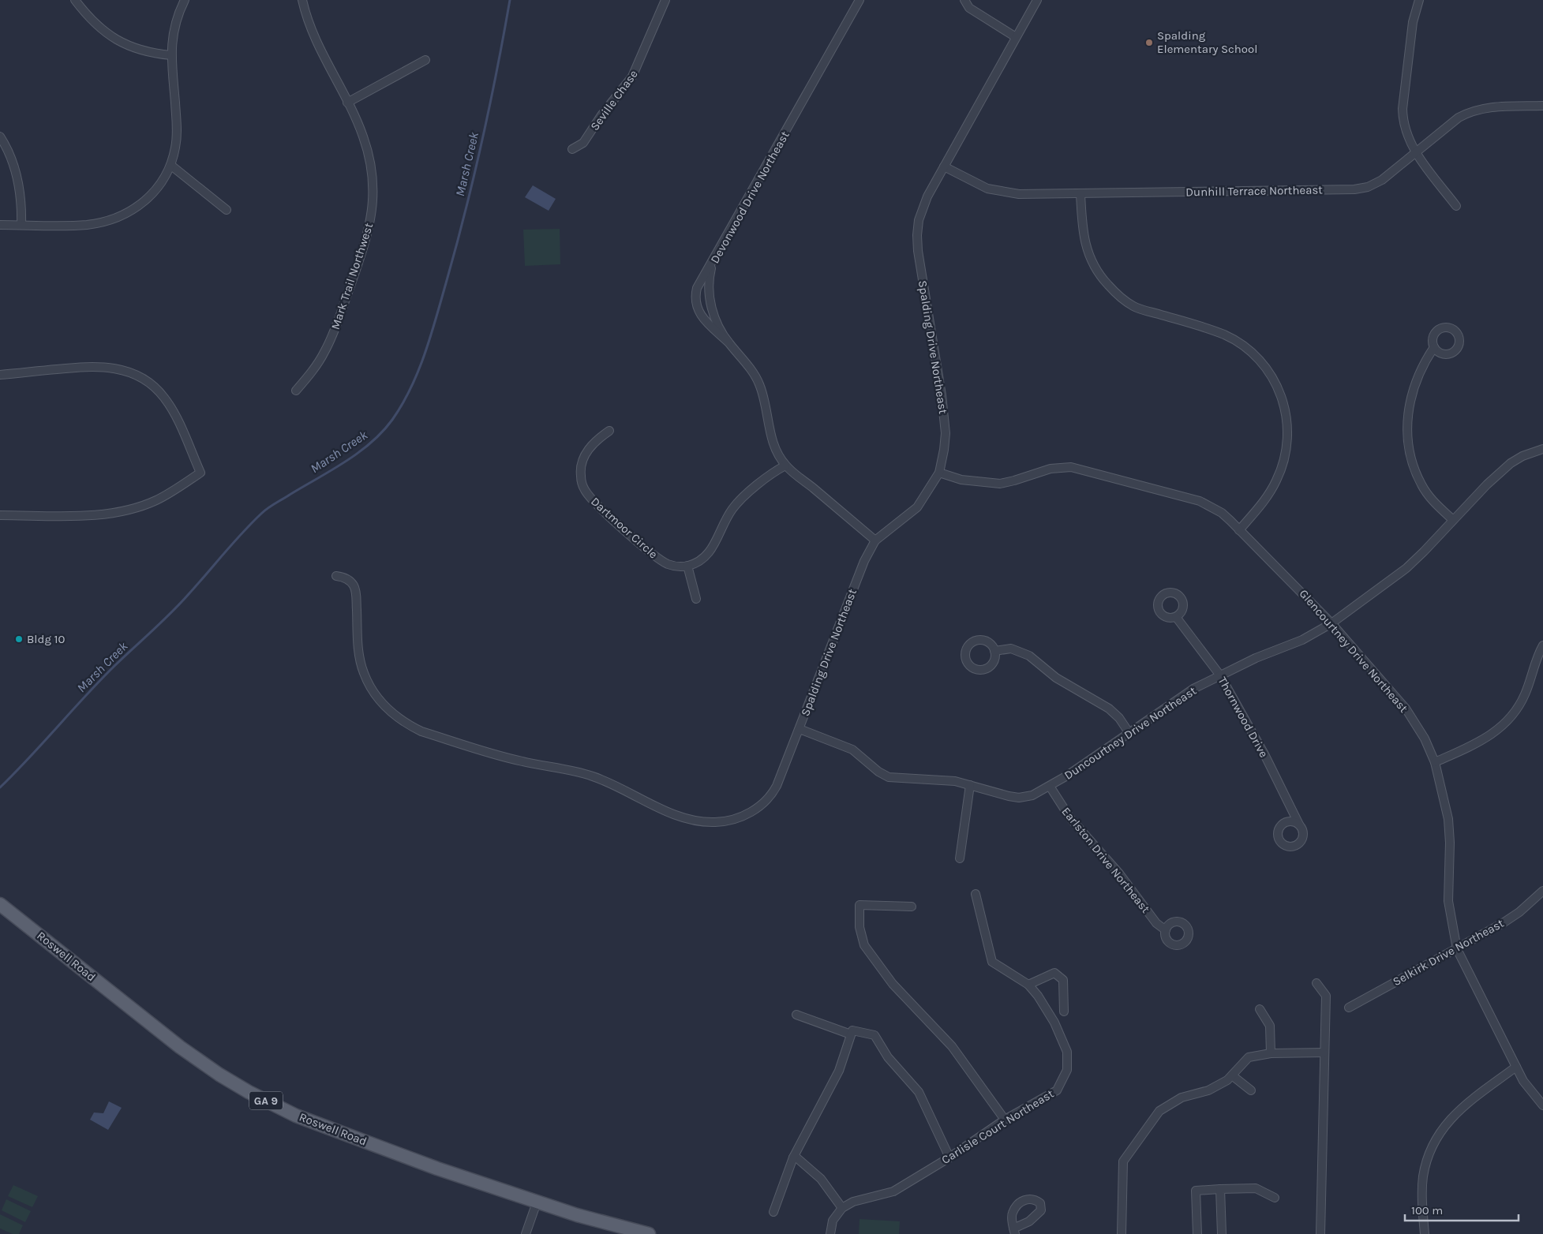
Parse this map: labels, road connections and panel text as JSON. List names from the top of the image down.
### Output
{
  "streets": {
    "main road": ["Roswell Road", "GA 9"],
    "street": [
      "Seville Chase",
      "Dunhill Terrace Northeast",
      "Devonwood Drive Northeast",
      "Mark Trail Northwest",
      "Spalding Drive Northeast",
      "Dartmoor Circle",
      "Glencourtney Drive Northeast",
      "Thornwood Drive",
      "Duncourtney Drive Northeast",
      "Earlston Drive Northeast",
      "Selkirk Drive Northeast",
      "Carlisle Court Northeast"
    ]
  },
  "crossings": [
    ["Dunhill Terrace Northeast", "Spalding Drive Northeast"],
    ["Devonwood Drive Northeast", "Spalding Drive Northeast"],
    ["Spalding Drive Northeast", "Glencourtney Drive Northeast"],
    ["Spalding Drive Northeast", "Duncourtney Drive Northeast"],
    ["Glencourtney Drive Northeast", "Duncourtney Drive Northeast"],
    ["Glencourtney Drive Northeast", "Selkirk Drive Northeast"],
    ["Thornwood Drive", "Duncourtney Drive Northeast"],
    ["Duncourtney Drive Northeast", "Earlston Drive Northeast"]
  ],
  "water": ["Marsh Creek"],
  "places": ["Spalding Elementary School", "Bldg 10"],
  "scale_bar": "100 m"
}
